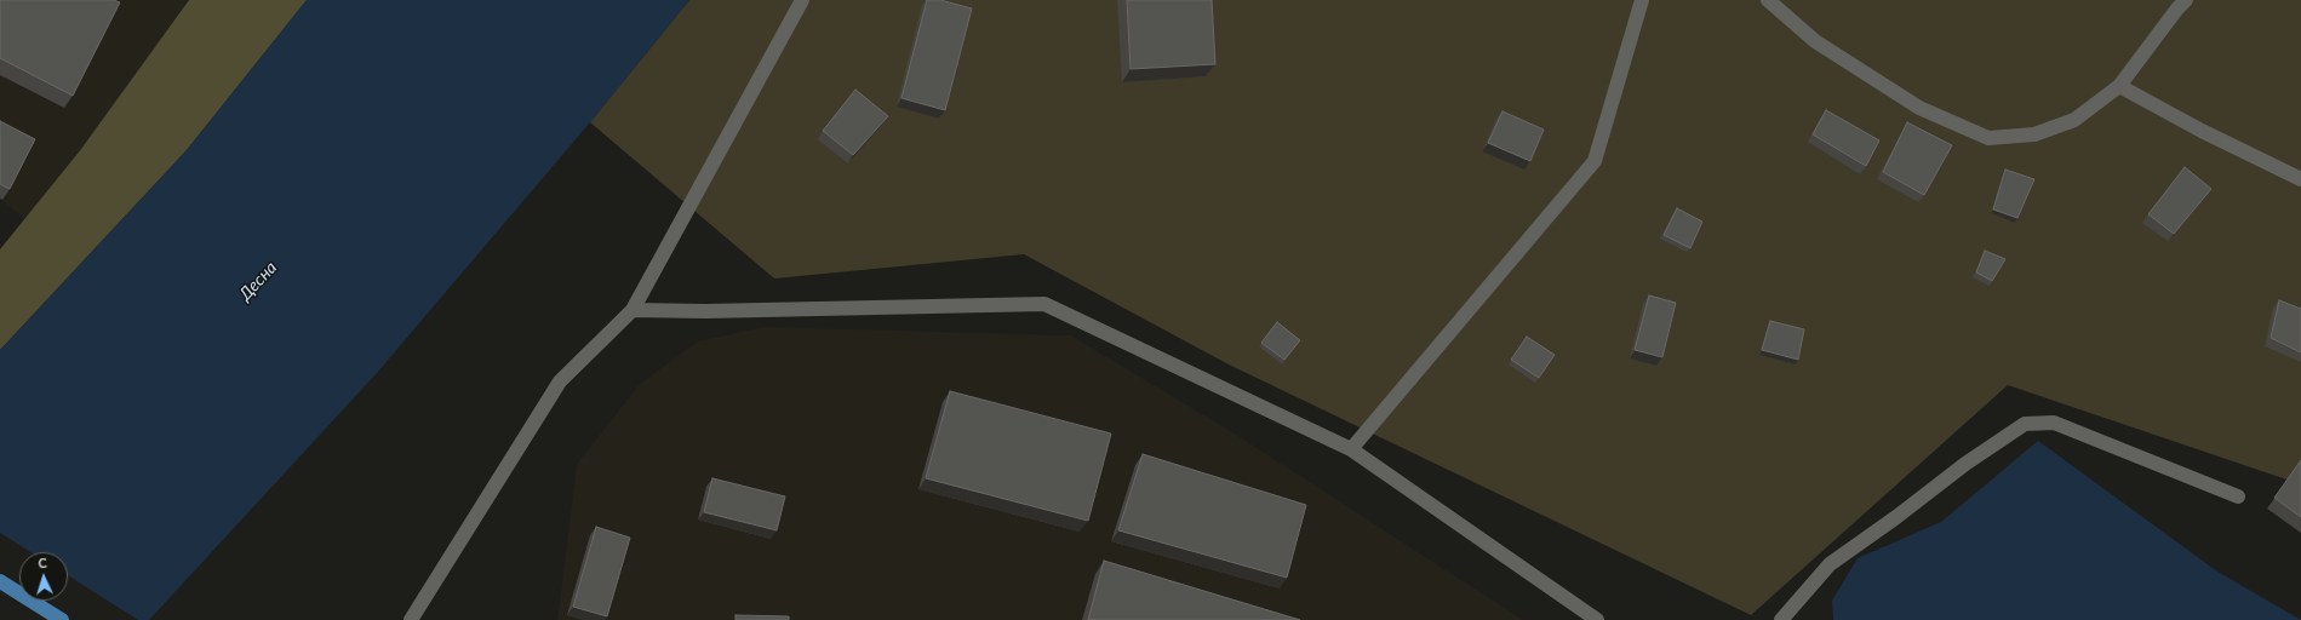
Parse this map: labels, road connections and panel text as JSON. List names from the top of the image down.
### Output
{
  "water": ["Десна"],
  "north": "top"
}
